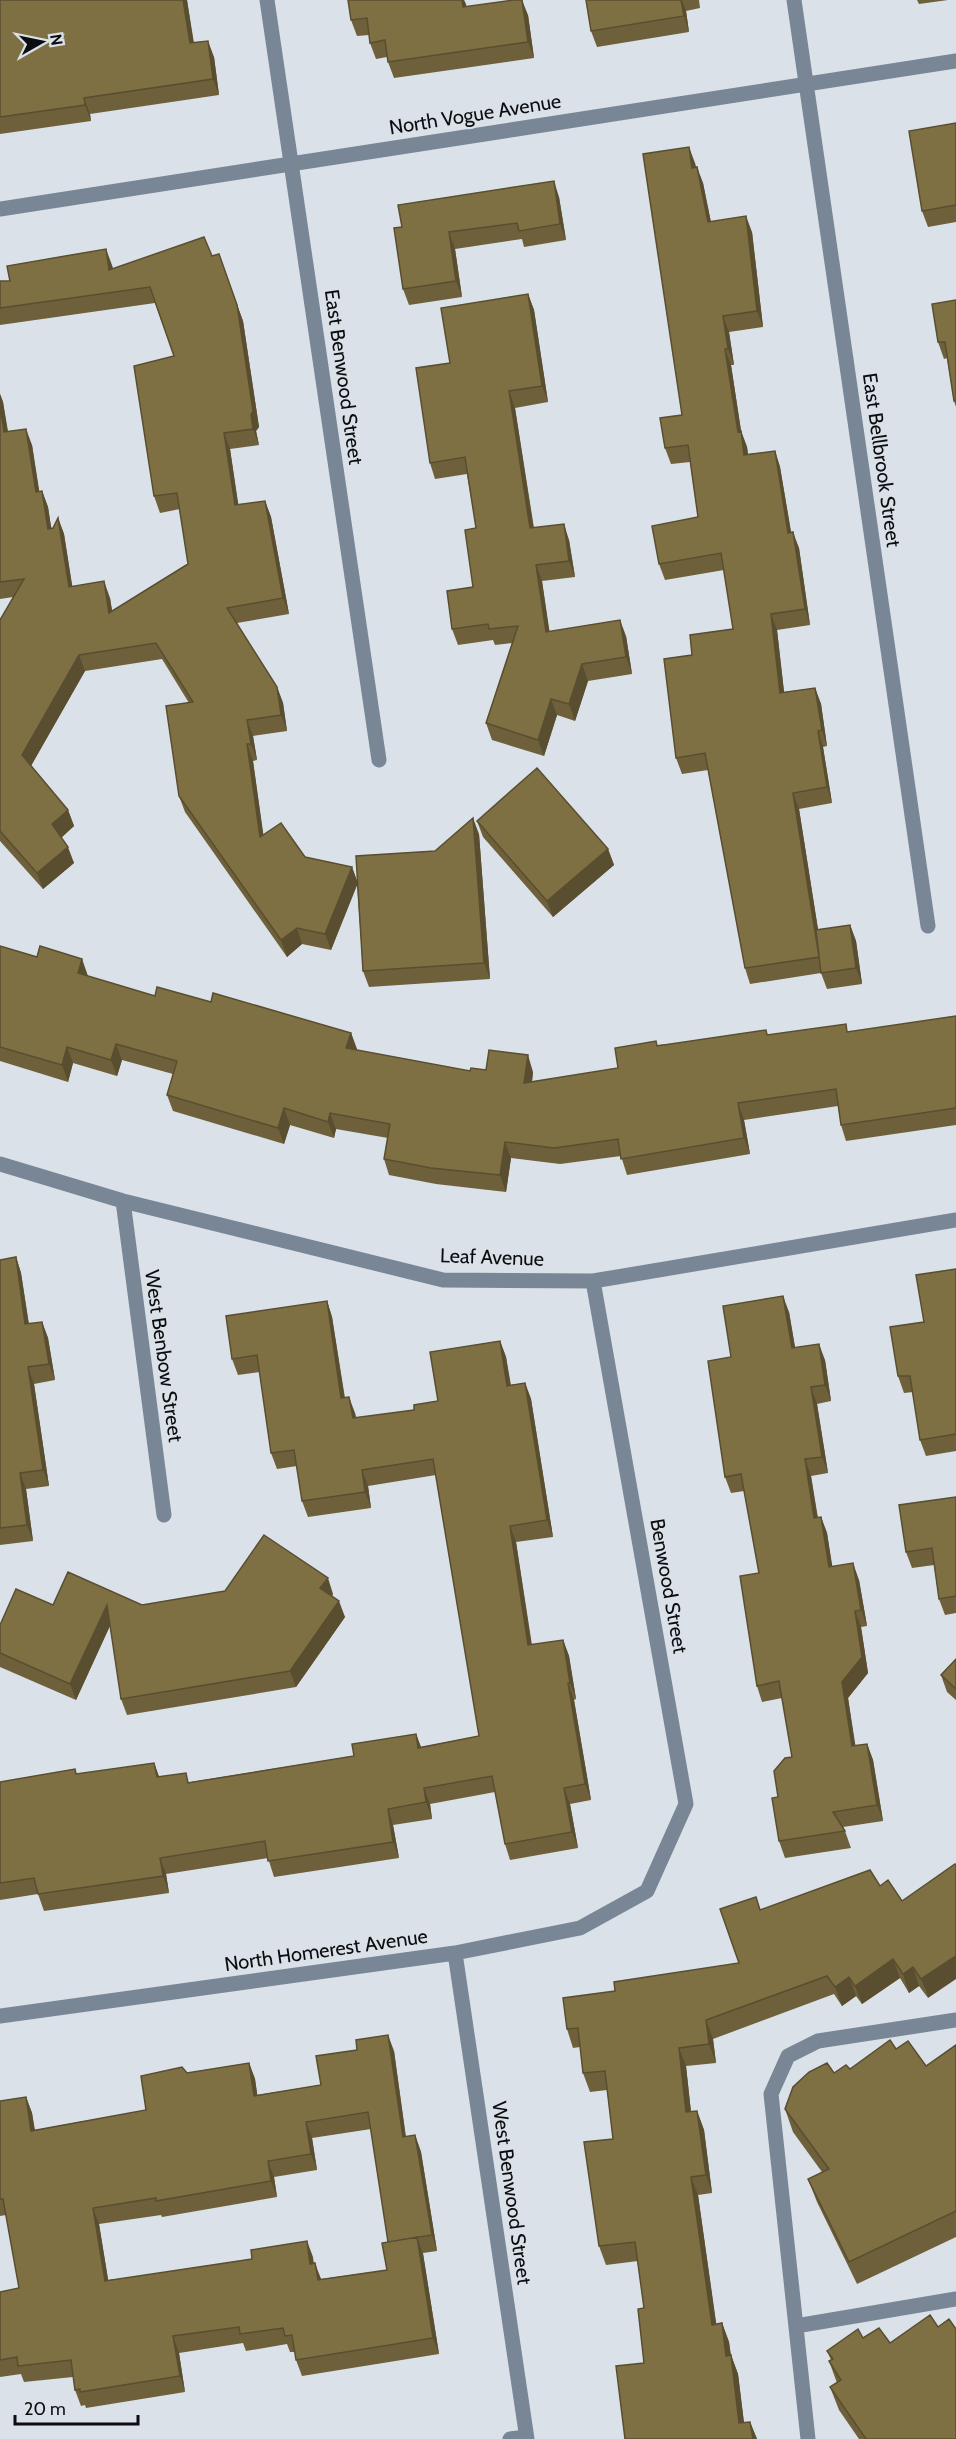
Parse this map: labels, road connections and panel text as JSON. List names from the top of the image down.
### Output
{
  "streets": {
    "street": [
      "North Vogue Avenue",
      "East Benwood Street",
      "East Bellbrook Street",
      "Leaf Avenue",
      "West Benbow Street",
      "Benwood Street",
      "North Homerest Avenue",
      "West Benwood Street"
    ]
  },
  "crossings": [
    ["North Vogue Avenue", "East Benwood Street"],
    ["North Vogue Avenue", "East Bellbrook Street"],
    ["Leaf Avenue", "West Benbow Street"],
    ["Leaf Avenue", "Benwood Street"],
    ["Benwood Street", "North Homerest Avenue"],
    ["North Homerest Avenue", "West Benwood Street"]
  ],
  "scale_bar": "20 m",
  "north": "right"
}
